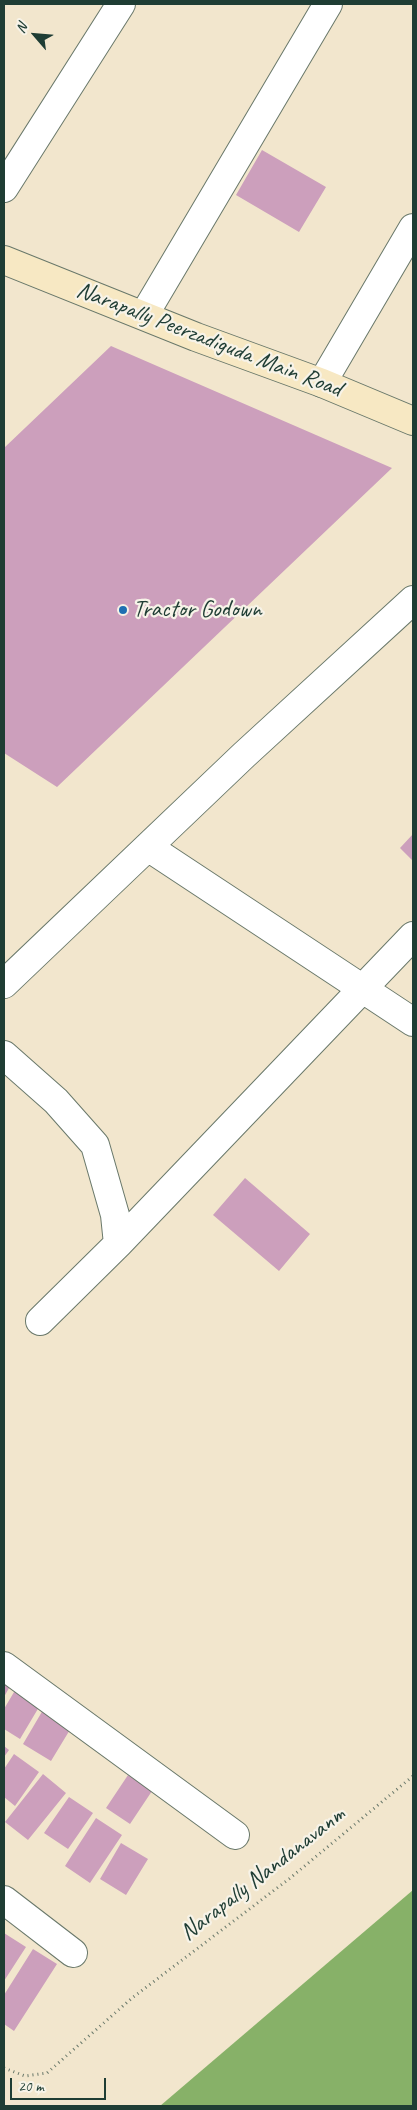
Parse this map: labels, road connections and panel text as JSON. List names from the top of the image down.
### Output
{
  "streets": {
    "street": ["Narapally Peerzadiguda Main Road"],
    "path": ["Narapally Nandanavanm"]
  },
  "places": ["Tractor Godown"],
  "scale_bar": "20 m",
  "north": "top left"
}
